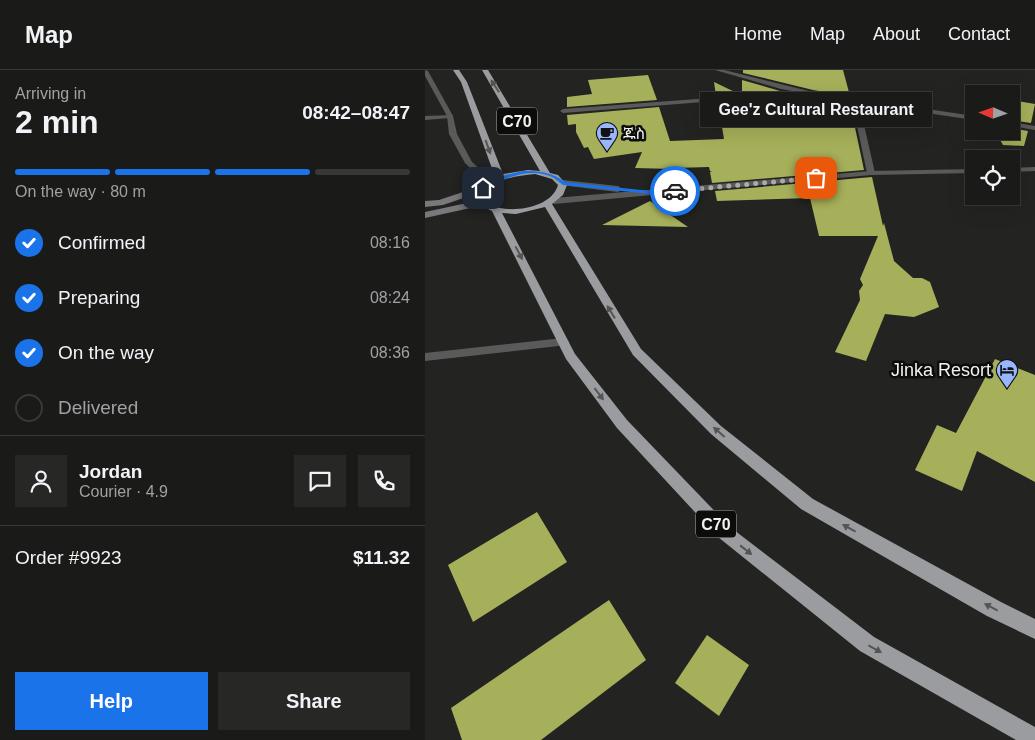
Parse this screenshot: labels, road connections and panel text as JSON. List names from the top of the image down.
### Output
{
  "streets": {
    "highway": ["C70"]
  },
  "places": {
    "cafe": ["ጁስ"],
    "other": ["Gee'z Cultural Restaurant"],
    "hotel": ["Jinka Resort"]
  },
  "north": "left",
  "page": {
    "header": "Map",
    "nav": [
      "Home",
      "Map",
      "About",
      "Contact"
    ],
    "heading": ["2 min", "Arriving in", "08:42–08:47"],
    "panel": [
      "Jordan",
      "Courier · 4.9",
      "Order #9923",
      "$11.32"
    ],
    "bubble": "Gee'z Cultural Restaurant",
    "bar": "On the way · 80 m",
    "list": [
      ["Confirmed", "08:16"],
      ["Preparing", "08:24"],
      ["On the way", "08:36"],
      "Delivered"
    ],
    "buttons": ["Help", "Share"]
  }
}
